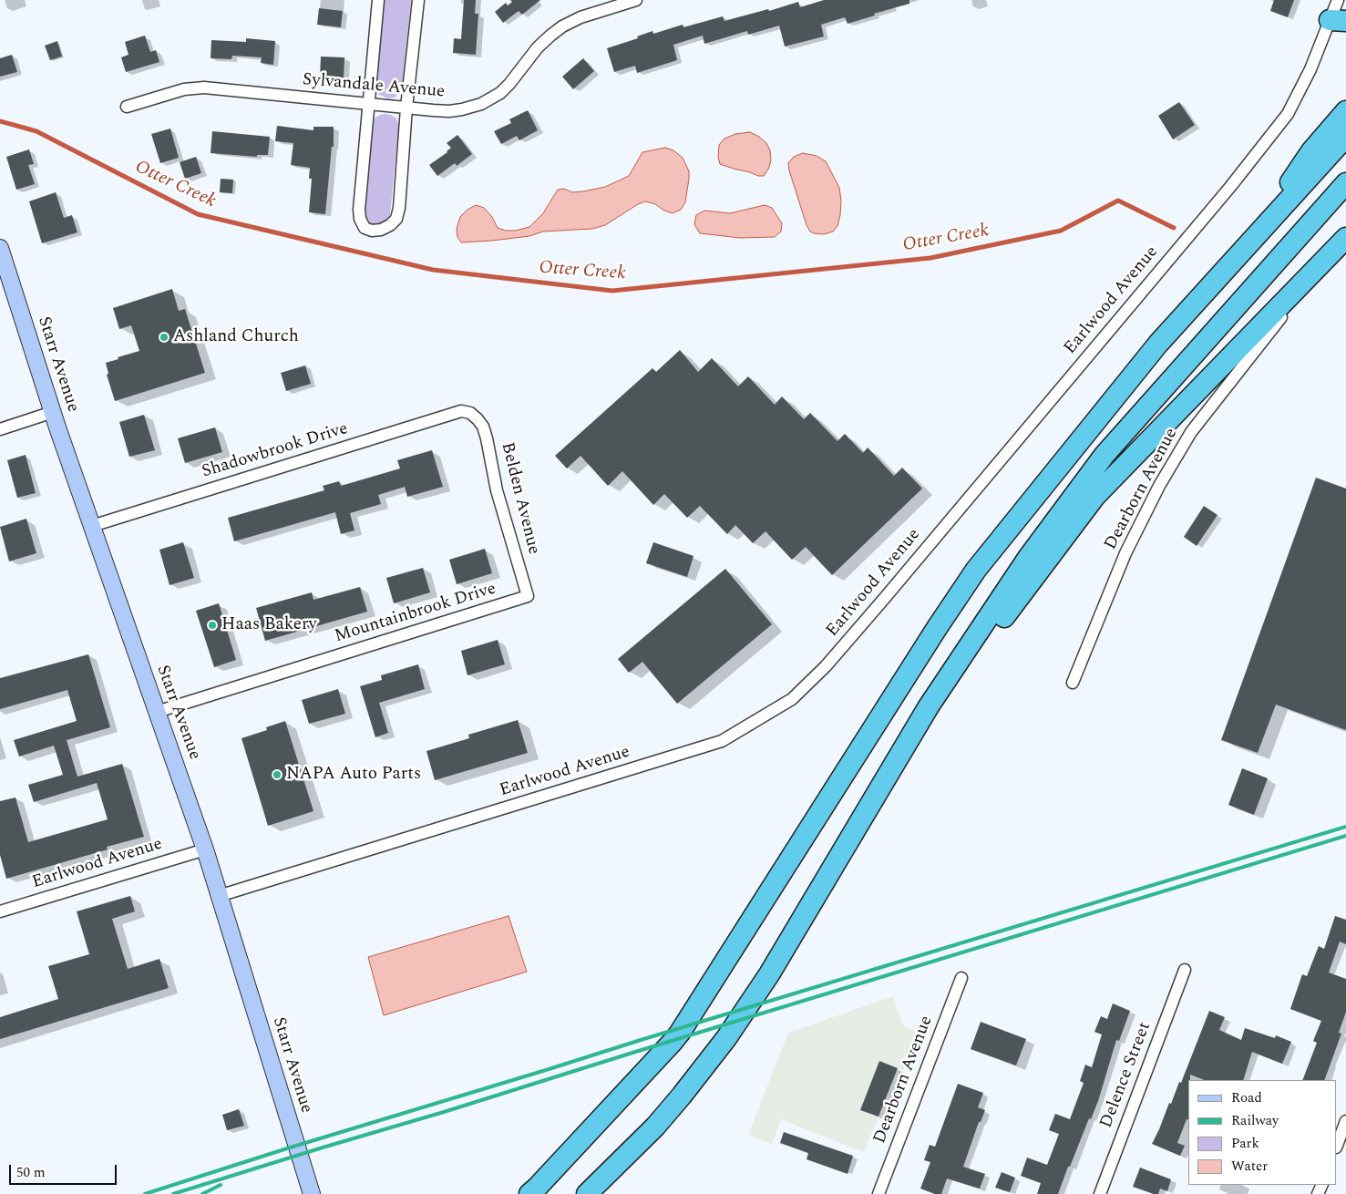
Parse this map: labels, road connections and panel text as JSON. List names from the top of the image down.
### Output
{
  "streets": {
    "main road": ["Starr Avenue"],
    "street": [
      "Sylvandale Avenue",
      "Earlwood Avenue",
      "Shadowbrook Drive",
      "Dearborn Avenue",
      "Belden Avenue",
      "Mountainbrook Drive",
      "Delence Street"
    ]
  },
  "crossings": [
    ["Earlwood Avenue", "Starr Avenue"],
    ["Starr Avenue", "Shadowbrook Drive"],
    ["Starr Avenue", "Mountainbrook Drive"],
    ["Shadowbrook Drive", "Belden Avenue"],
    ["Belden Avenue", "Mountainbrook Drive"]
  ],
  "water": ["Otter Creek"],
  "places": ["Ashland Church", "Haas Bakery", "NAPA Auto Parts"],
  "legend": [
    "Road",
    "Railway",
    "Park",
    "Water"
  ],
  "scale_bar": "50 m"
}
